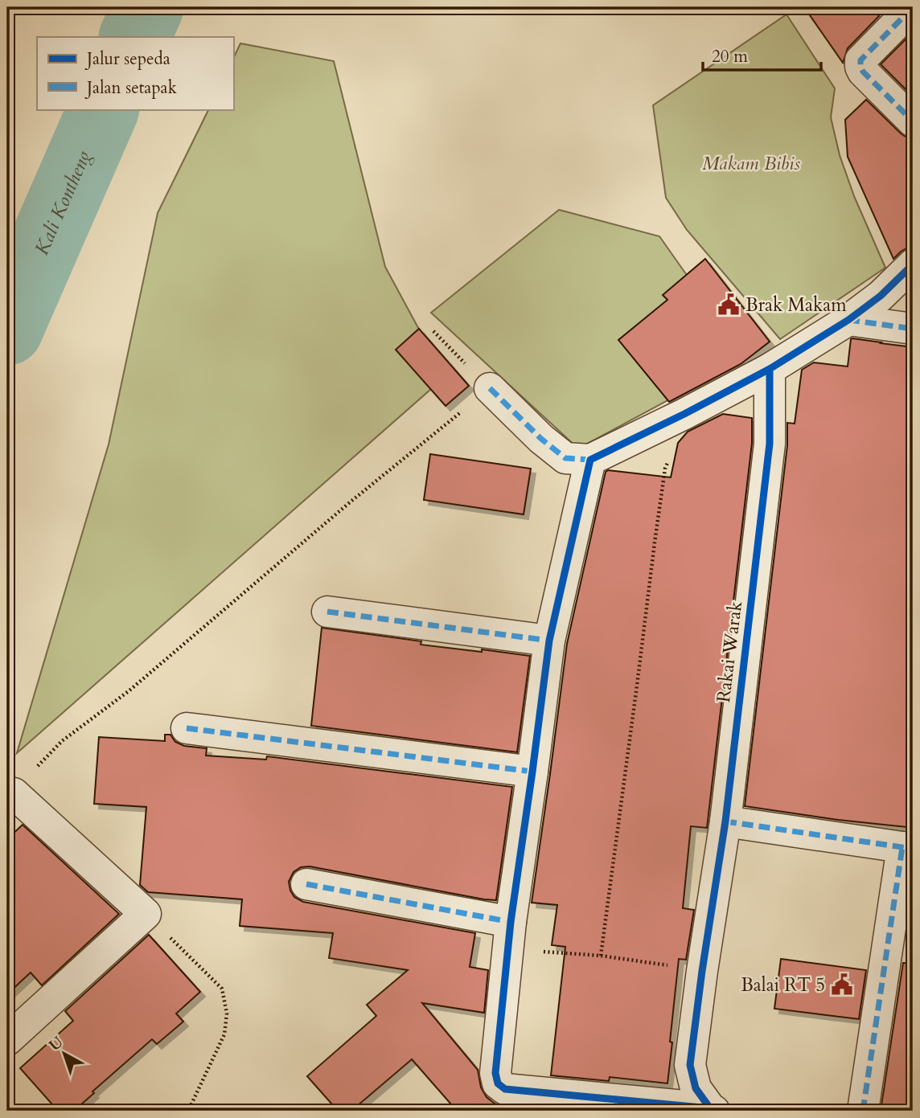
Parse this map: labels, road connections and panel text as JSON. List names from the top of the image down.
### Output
{
  "streets": {
    "street": ["Rakai Warak"]
  },
  "water": ["Kali Kontheng"],
  "parks": ["Makam Bibis"],
  "places": {
    "public building": ["Brak Makam", "Balai RT 5"]
  },
  "legend": ["Jalur sepeda", "Jalan setapak"],
  "scale_bar": "20 m",
  "north": "top left"
}
